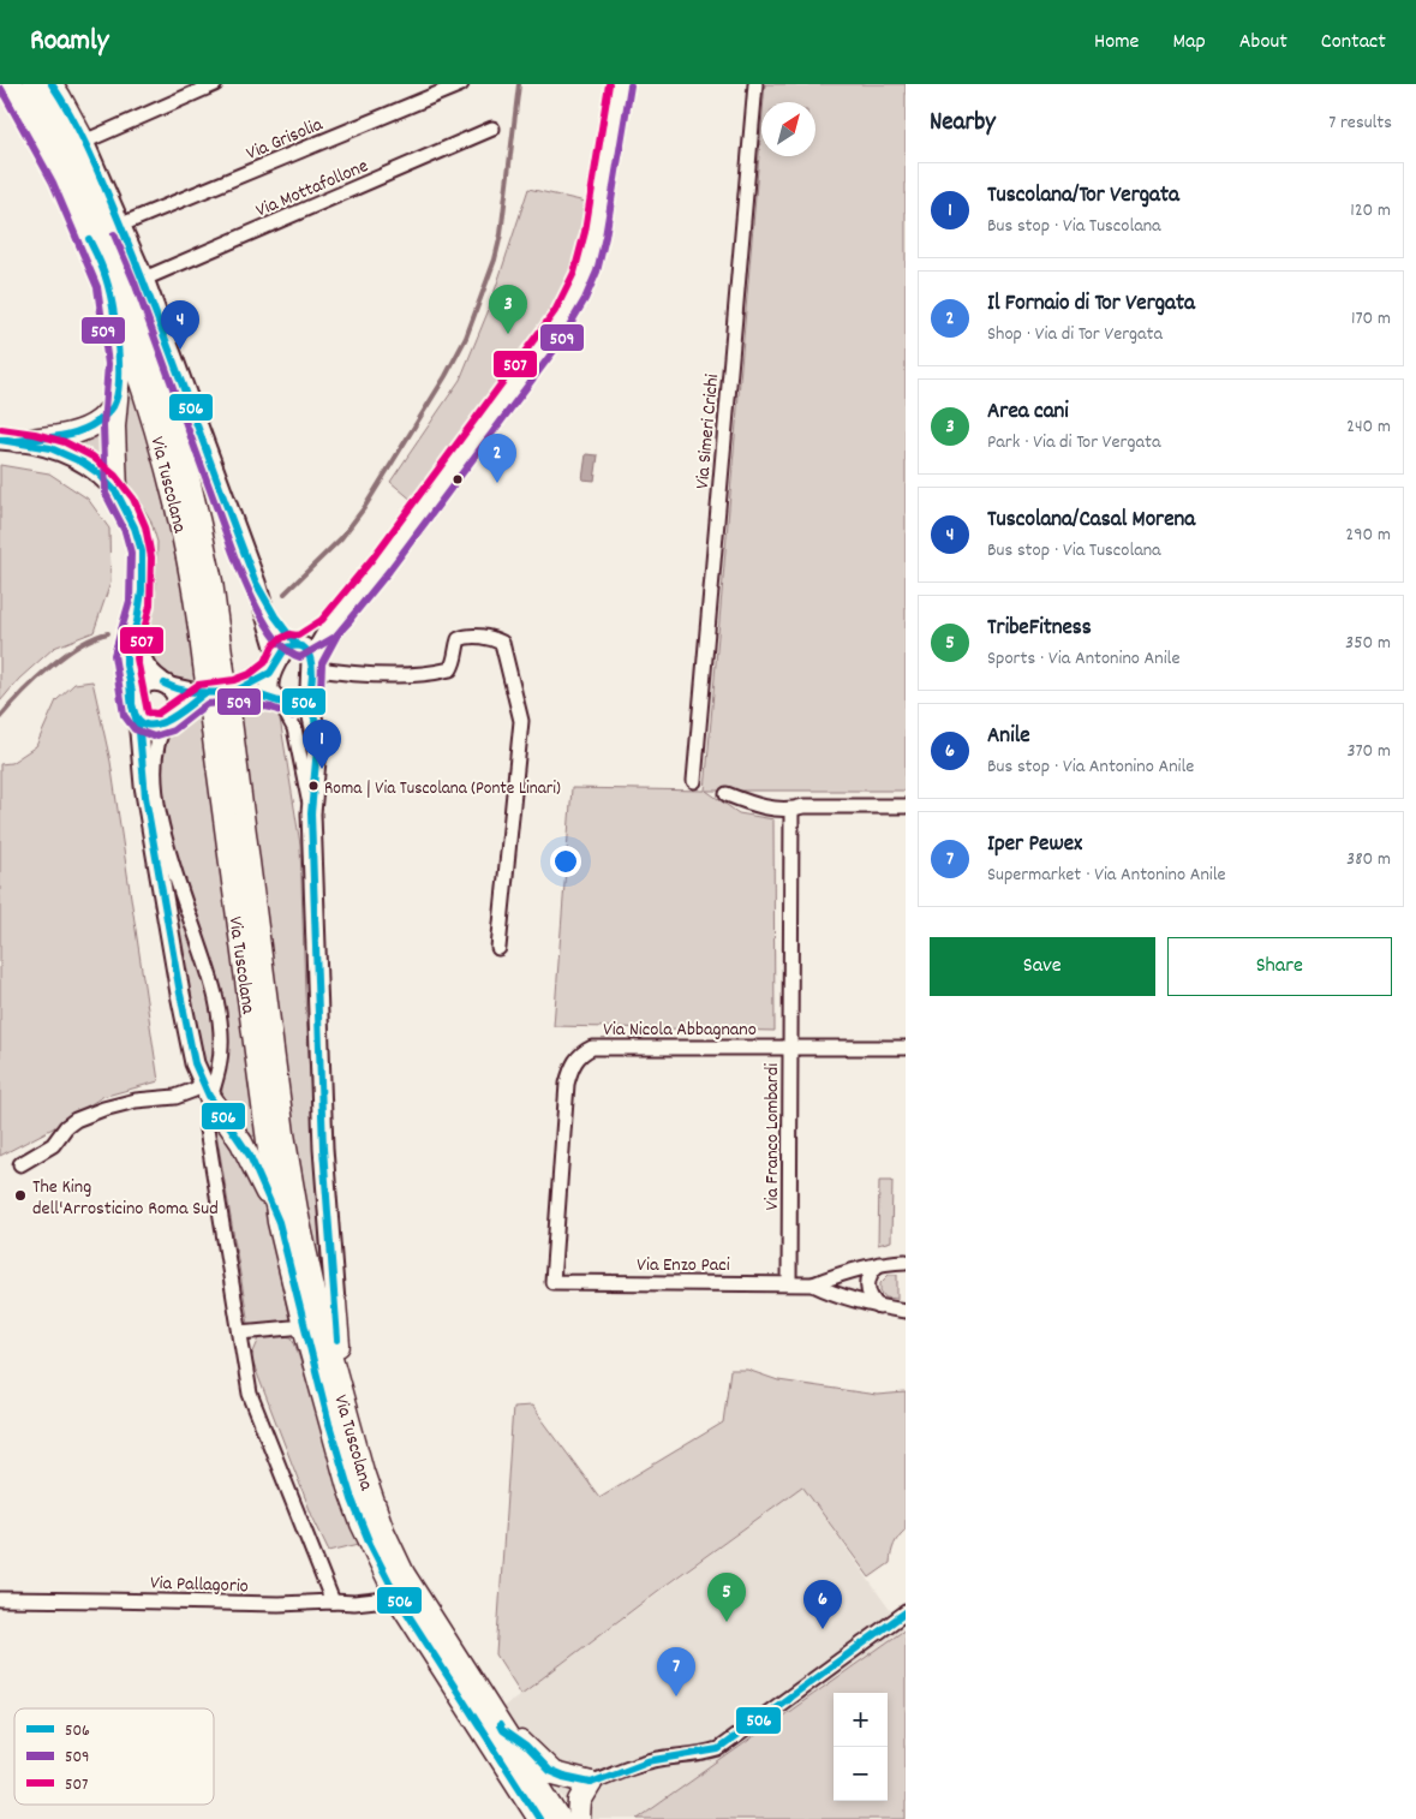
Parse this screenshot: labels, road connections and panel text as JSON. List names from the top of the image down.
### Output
{
  "streets": {
    "main road": ["Via Tuscolana"],
    "street": [
      "Via Grisolia",
      "Via Mottafollone",
      "Via Simeri Crichi",
      "Via Nicola Abbagnano",
      "Via Franco Lombardi",
      "Via Enzo Paci",
      "Via Pallagorio"
    ]
  },
  "crossings": [
    ["Via Grisolia", "Via Tuscolana"],
    ["Via Mottafollone", "Via Tuscolana"],
    ["Via Tuscolana", "Via Pallagorio"],
    ["Via Nicola Abbagnano", "Via Franco Lombardi"],
    ["Via Nicola Abbagnano", "Via Enzo Paci"],
    ["Via Franco Lombardi", "Via Enzo Paci"]
  ],
  "places": ["Roma | Via Tuscolana (Ponte Linari)", "The King dell'Arrosticino Roma Sud"],
  "lines": ["transit line 506", "transit line 507", "transit line 509"],
  "legend": ["506", "509", "507"],
  "north": "top right",
  "page": {
    "header": "Roamly",
    "nav": [
      "Home",
      "Map",
      "About",
      "Contact"
    ],
    "heading": ["Nearby", "7 results"],
    "list": [
      {
        "mark": "1",
        "name": "Tuscolana/Tor Vergata",
        "note": "Bus stop · Via Tuscolana",
        "value": "120 m"
      },
      {
        "mark": "2",
        "name": "Il Fornaio di Tor Vergata",
        "note": "Shop · Via di Tor Vergata",
        "value": "170 m"
      },
      {
        "mark": "3",
        "name": "Area cani",
        "note": "Park · Via di Tor Vergata",
        "value": "240 m"
      },
      {
        "mark": "4",
        "name": "Tuscolana/Casal Morena",
        "note": "Bus stop · Via Tuscolana",
        "value": "290 m"
      },
      {
        "mark": "5",
        "name": "TribeFitness",
        "note": "Sports · Via Antonino Anile",
        "value": "350 m"
      },
      {
        "mark": "6",
        "name": "Anile",
        "note": "Bus stop · Via Antonino Anile",
        "value": "370 m"
      },
      {
        "mark": "7",
        "name": "Iper Pewex",
        "note": "Supermarket · Via Antonino Anile",
        "value": "380 m"
      }
    ],
    "pins": [
      "3",
      "4",
      "2",
      "1",
      "5",
      "6",
      "7"
    ],
    "buttons": ["Save", "Share"],
    "map_buttons": ["+", "−"]
  }
}
